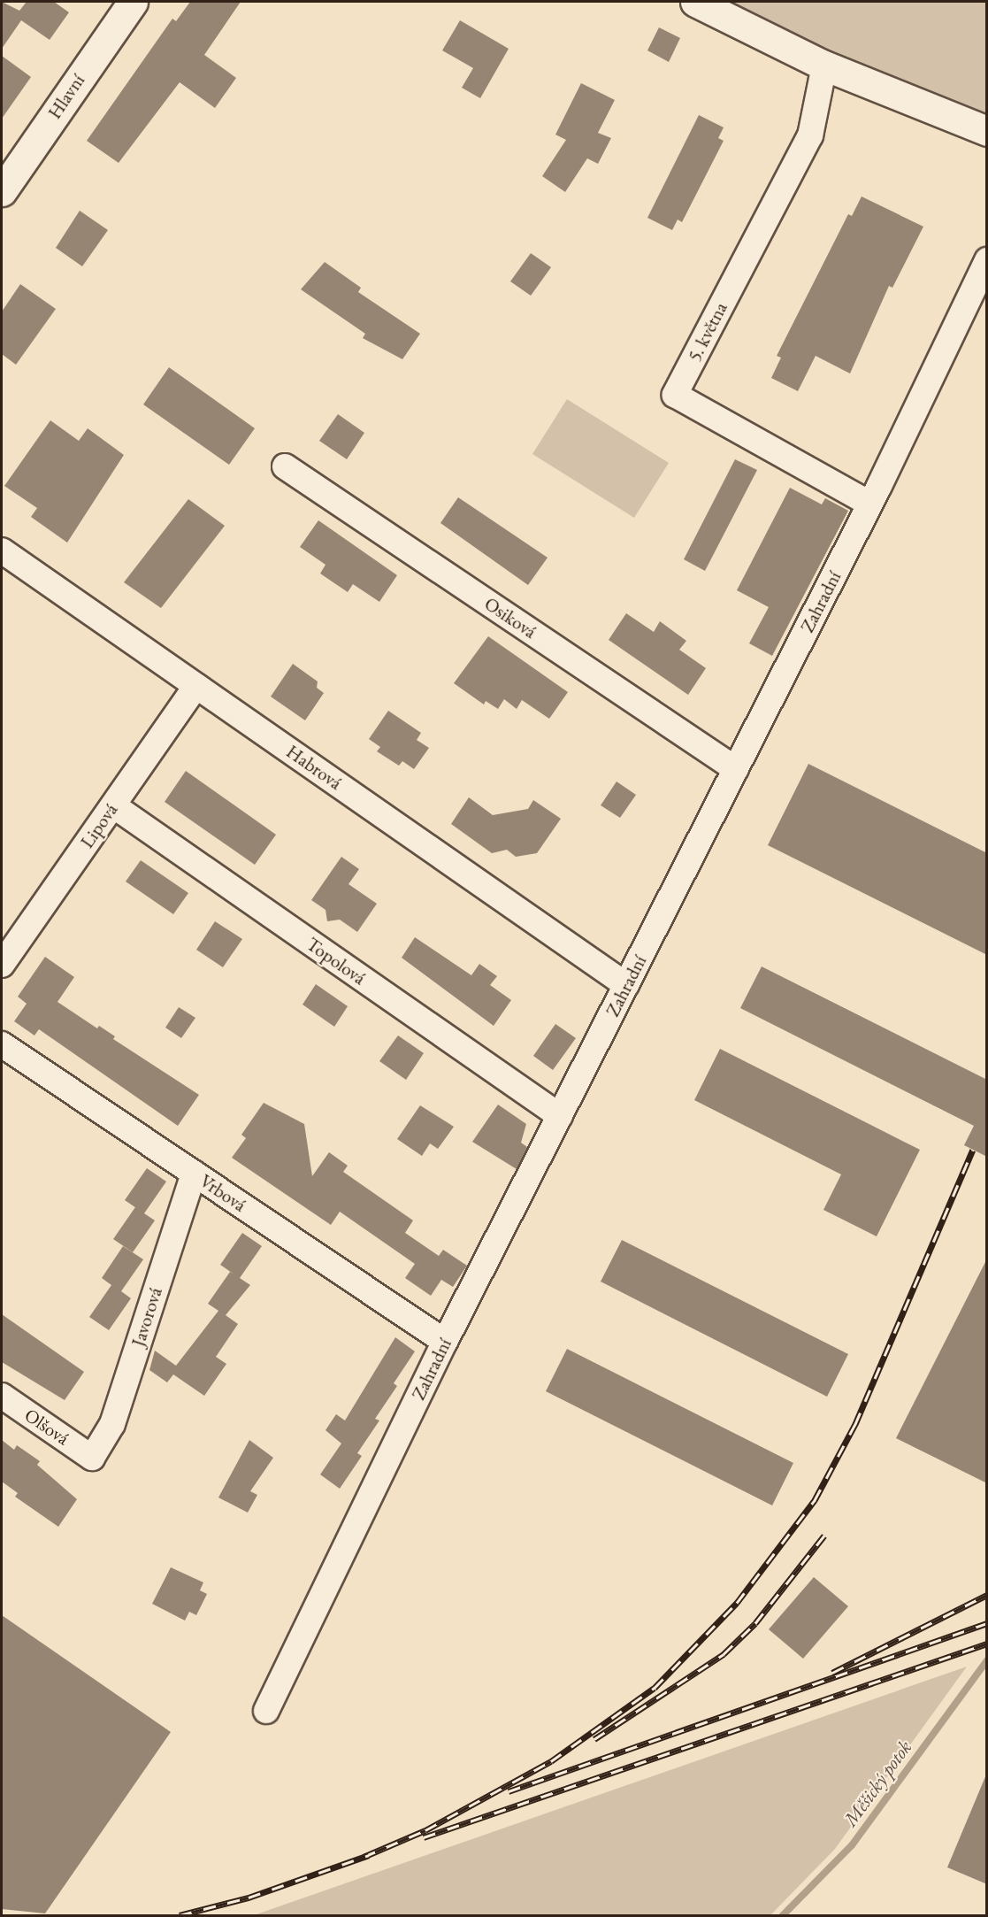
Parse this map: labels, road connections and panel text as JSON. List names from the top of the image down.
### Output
{
  "streets": {
    "main road": ["Hlavní"],
    "street": [
      "5. května",
      "Zahradní",
      "Osiková",
      "Habrová",
      "Lipová",
      "Topolová",
      "Vrbová",
      "Javorová",
      "Olšová"
    ]
  },
  "crossings": [
    ["5. května", "Zahradní"],
    ["Zahradní", "Osiková"],
    ["Zahradní", "Habrová"],
    ["Zahradní", "Topolová"],
    ["Zahradní", "Vrbová"],
    ["Habrová", "Lipová"],
    ["Lipová", "Topolová"],
    ["Vrbová", "Javorová"],
    ["Javorová", "Olšová"]
  ],
  "water": ["Měšický potok"]
}
